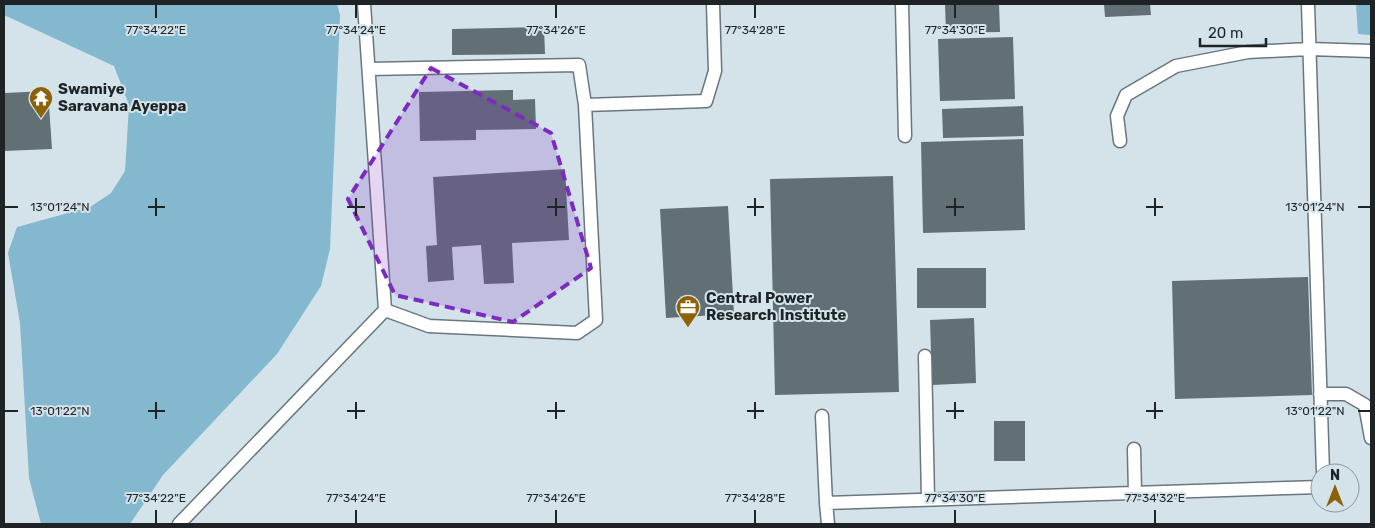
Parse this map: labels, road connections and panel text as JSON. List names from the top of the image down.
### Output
{
  "places": {
    "temple": ["Swamiye Saravana Ayeppa"],
    "office": ["Central Power Research Institute"]
  },
  "scale_bar": "20 m",
  "north": "top",
  "coordinates": [
    "77°34'22\"E",
    "77°34'24\"E",
    "77°34'26\"E",
    "77°34'28\"E",
    "77°34'30\"E",
    "13°01'24\"N",
    "13°01'22\"N",
    "77°34'32\"E"
  ]
}
